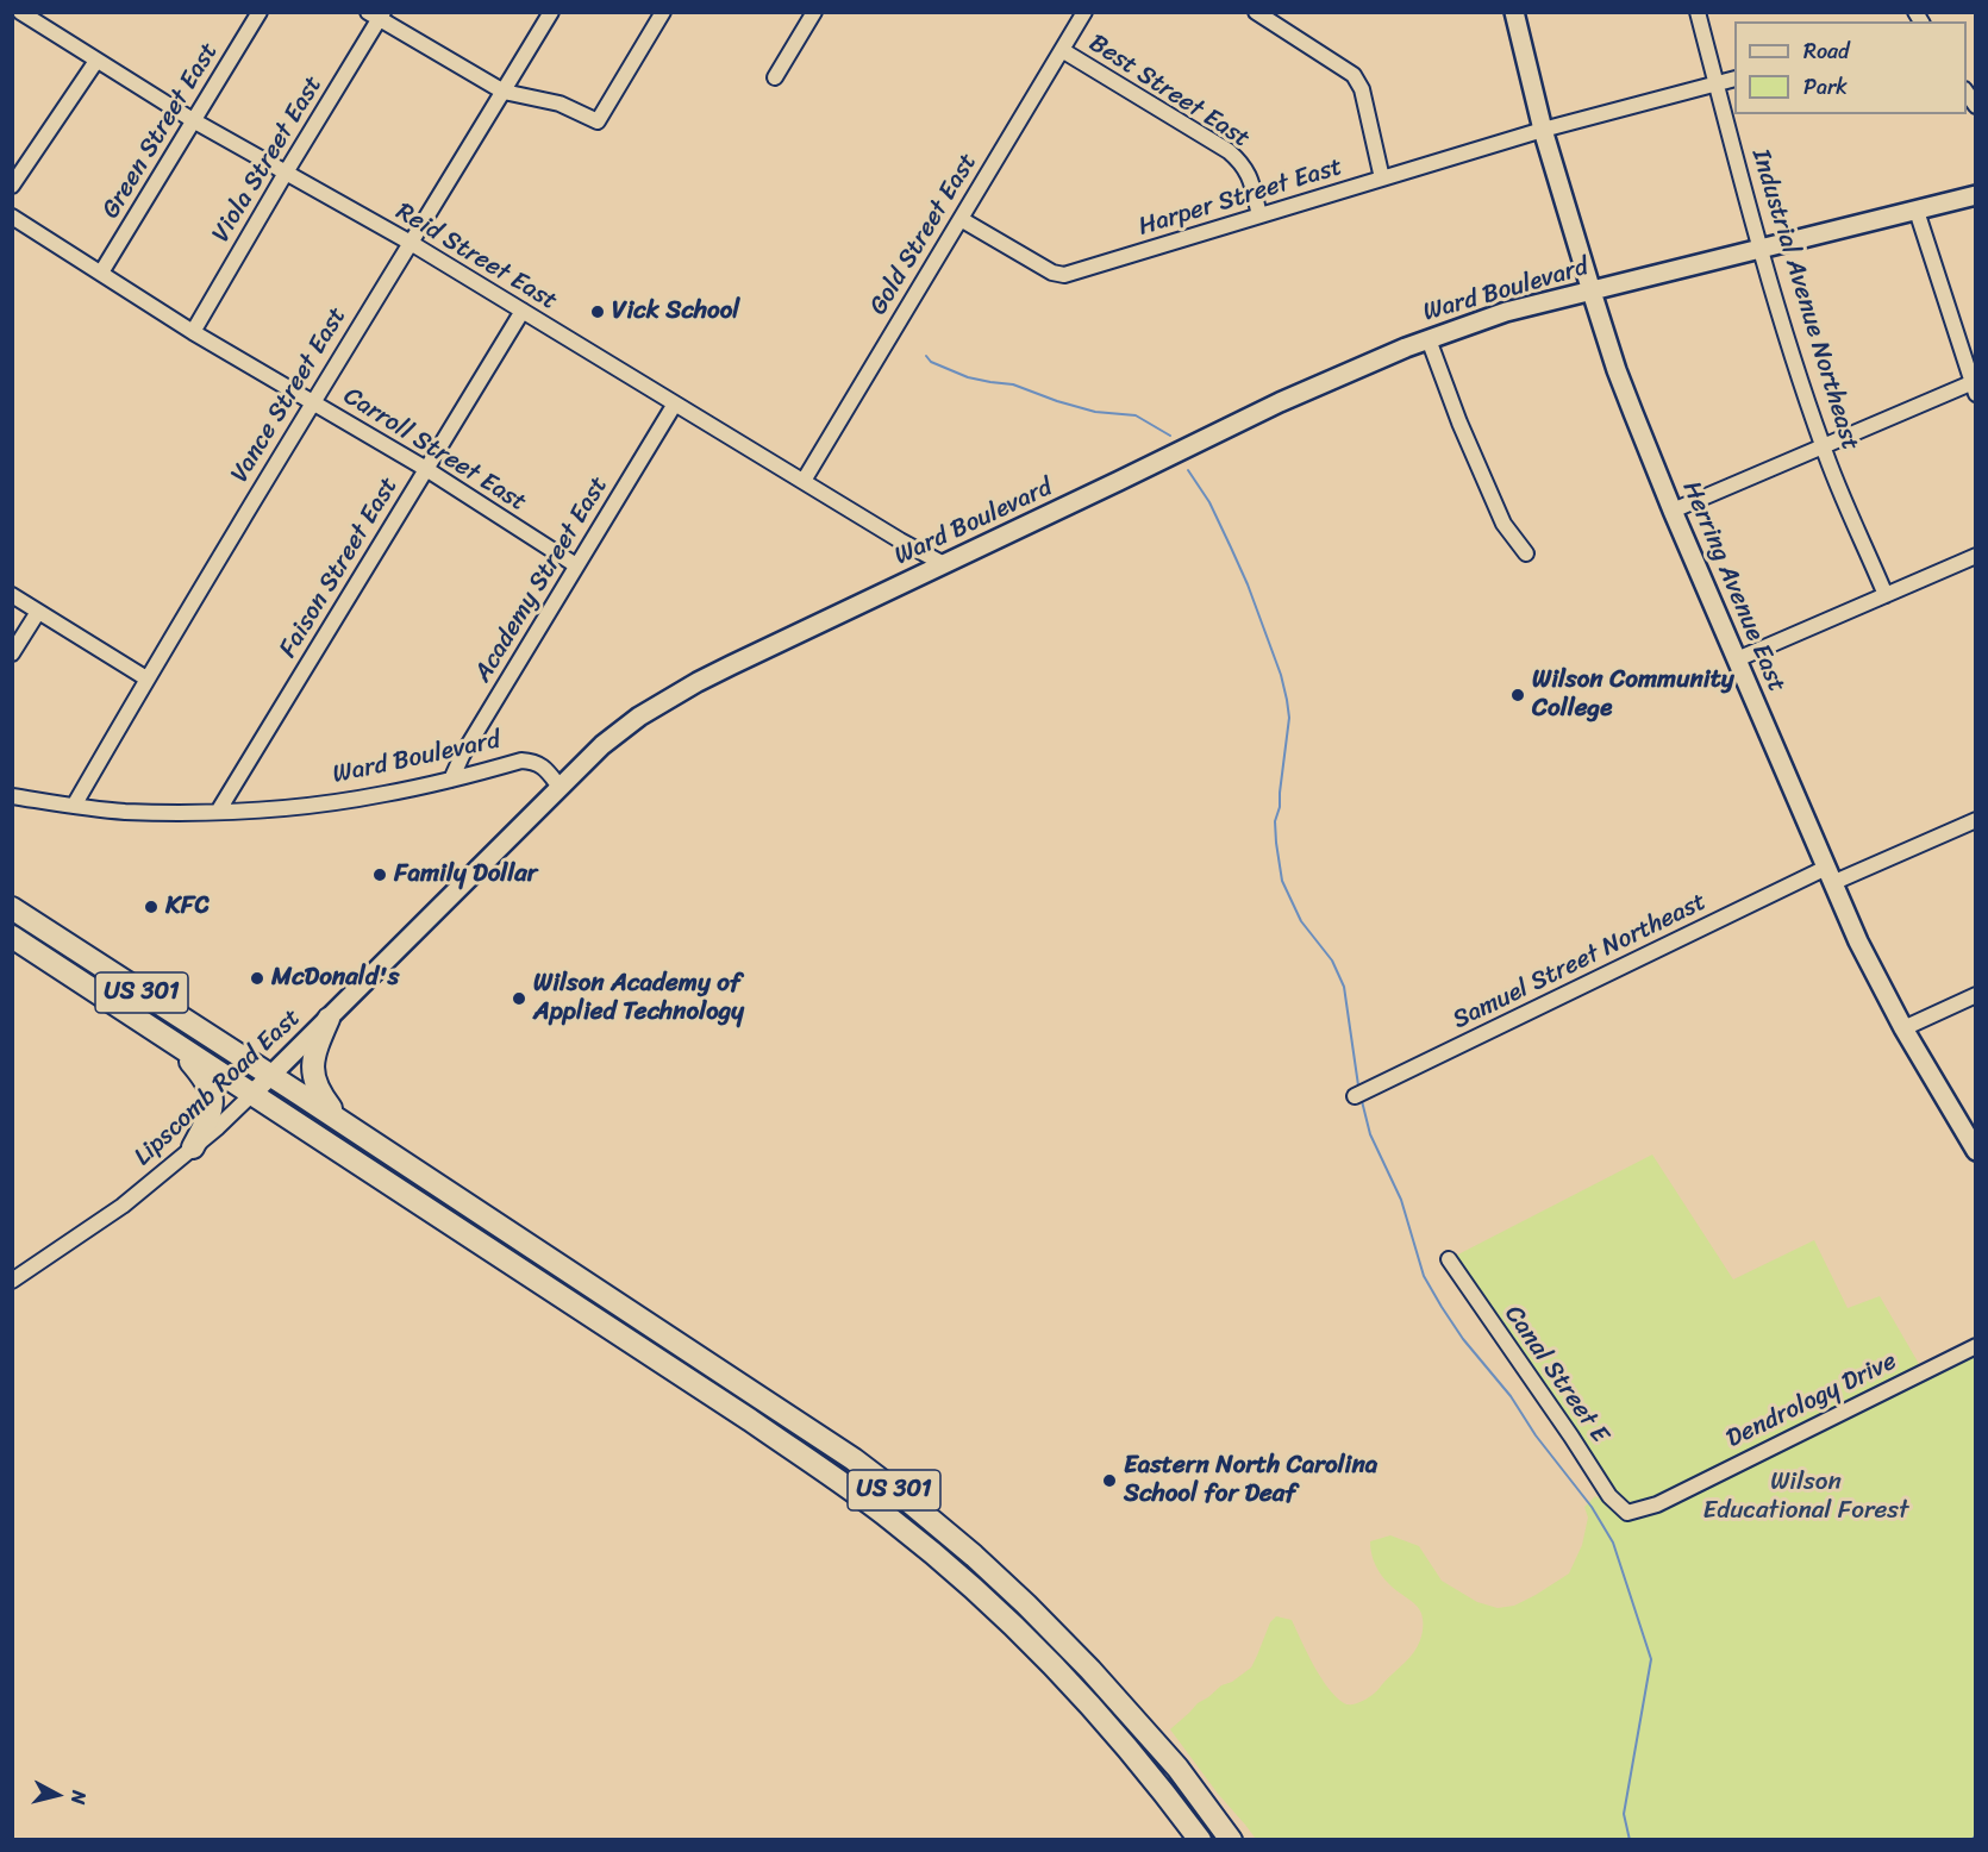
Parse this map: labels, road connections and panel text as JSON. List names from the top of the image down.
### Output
{
  "streets": {
    "highway": ["US 301"],
    "main road": ["Ward Boulevard", "Herring Avenue East", "Lipscomb Road East"],
    "street": [
      "Best Street East",
      "Green Street East",
      "Viola Street East",
      "Harper Street East",
      "Gold Street East",
      "Reid Street East",
      "Industrial Avenue Northeast",
      "Vance Street East",
      "Carroll Street East",
      "Faison Street East",
      "Academy Street East",
      "Samuel Street Northeast",
      "Canal Street E",
      "Dendrology Drive"
    ]
  },
  "crossings": [
    ["Best Street East", "Harper Street East"],
    ["Best Street East", "Gold Street East"],
    ["Green Street East", "Reid Street East"],
    ["Green Street East", "Carroll Street East"],
    ["Viola Street East", "Reid Street East"],
    ["Viola Street East", "Carroll Street East"],
    ["Harper Street East", "Gold Street East"],
    ["Harper Street East", "Industrial Avenue Northeast"],
    ["Harper Street East", "Herring Avenue East"],
    ["Gold Street East", "Reid Street East"],
    ["Reid Street East", "Ward Boulevard"],
    ["Reid Street East", "Vance Street East"],
    ["Reid Street East", "Faison Street East"],
    ["Reid Street East", "Academy Street East"],
    ["Ward Boulevard", "Industrial Avenue Northeast"],
    ["Ward Boulevard", "Vance Street East"],
    ["Ward Boulevard", "Faison Street East"],
    ["Ward Boulevard", "Academy Street East"],
    ["Ward Boulevard", "Herring Avenue East"],
    ["Ward Boulevard", "Lipscomb Road East"],
    ["Vance Street East", "Carroll Street East"],
    ["Carroll Street East", "Faison Street East"],
    ["Carroll Street East", "Academy Street East"],
    ["Herring Avenue East", "Samuel Street Northeast"],
    ["US 301", "Lipscomb Road East"],
    ["Canal Street E", "Dendrology Drive"]
  ],
  "parks": ["Wilson Educational Forest"],
  "places": [
    "Vick School",
    "Wilson Community College",
    "Family Dollar",
    "KFC",
    "McDonald's",
    "Wilson Academy of Applied Technology",
    "Eastern North Carolina School for Deaf"
  ],
  "legend": ["Road", "Park"],
  "north": "right"
}
